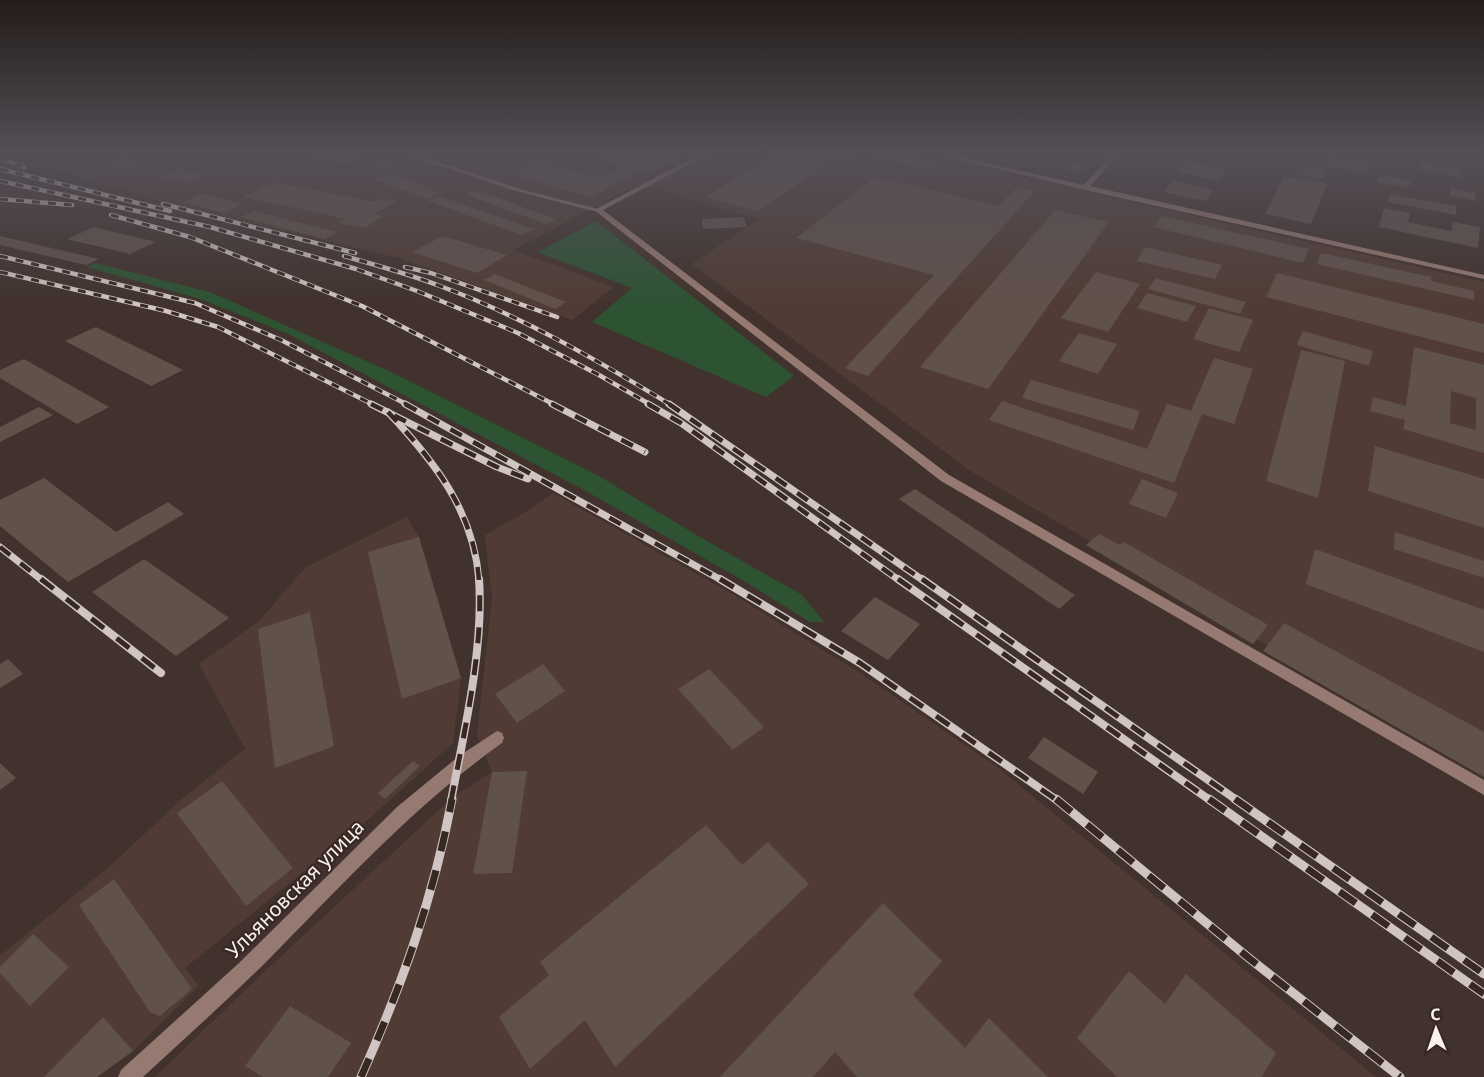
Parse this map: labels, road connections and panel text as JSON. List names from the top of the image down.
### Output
{
  "streets": {
    "street": ["Ульяновская улица"]
  },
  "north": "top"
}
